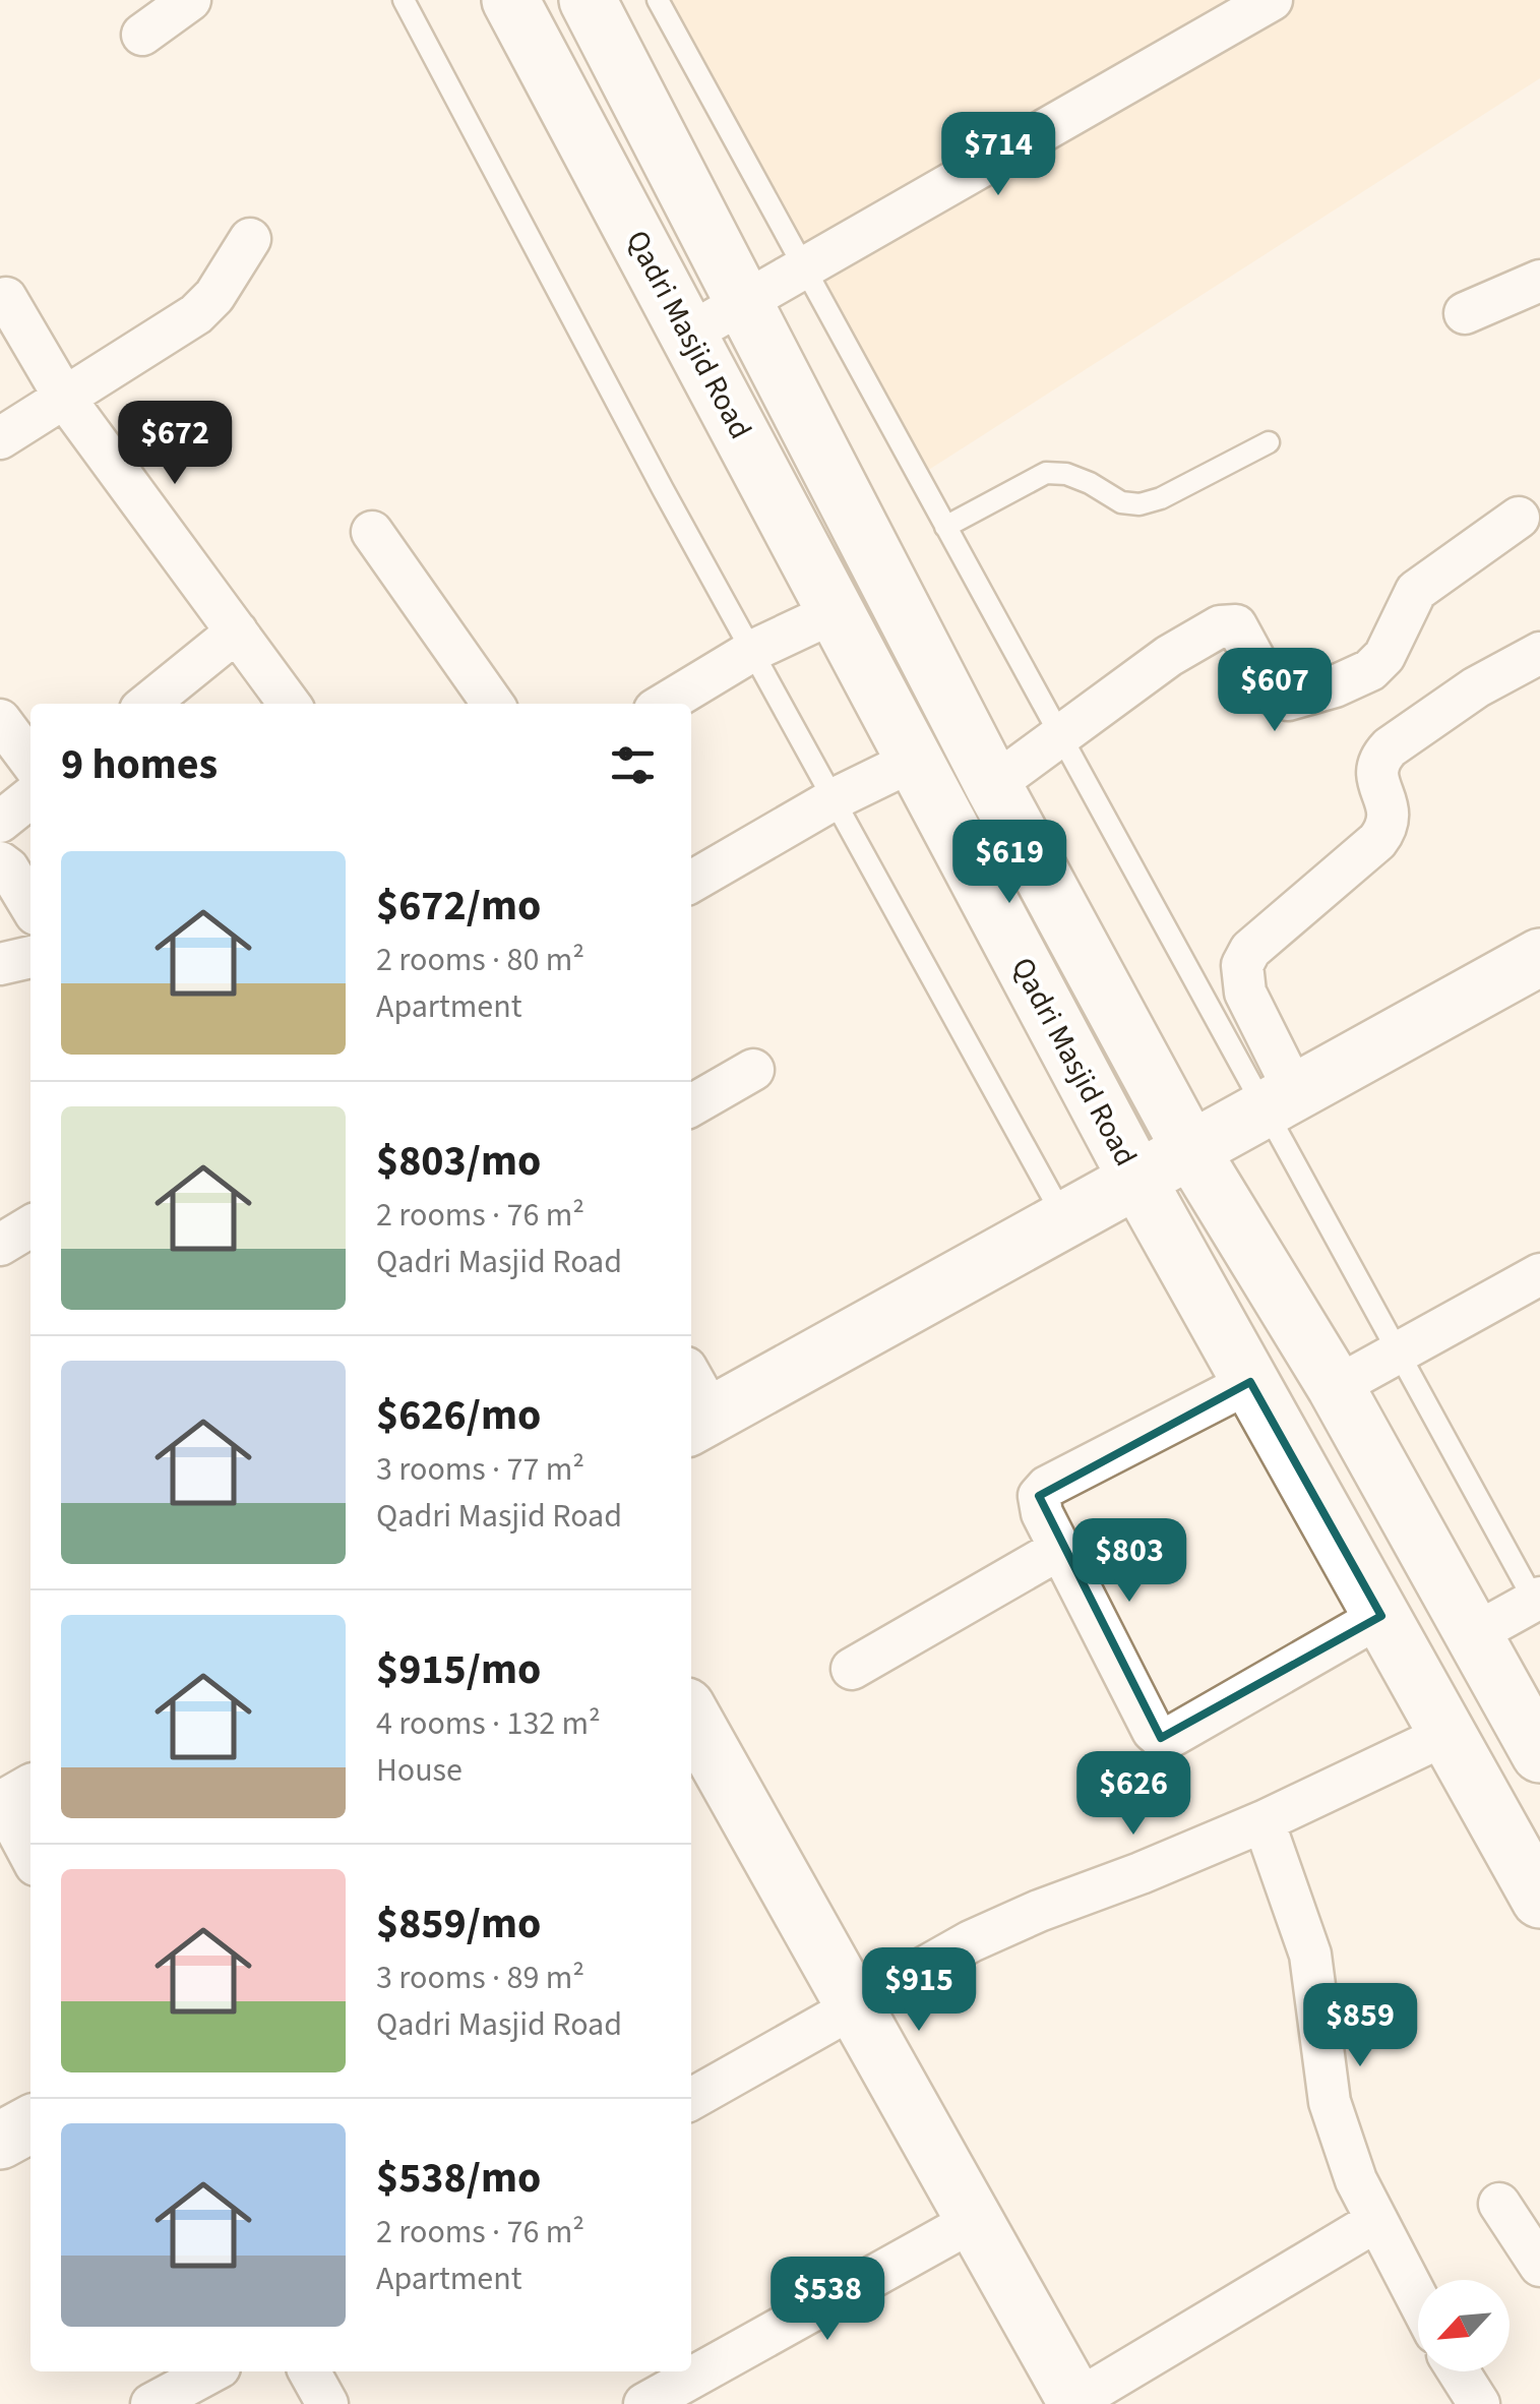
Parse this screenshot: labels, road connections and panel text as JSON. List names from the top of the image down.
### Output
{
  "streets": {
    "street": ["Qadri Masjid Road"]
  },
  "north": "bottom left",
  "page": {
    "price": [
      "$714",
      "$672",
      "$607",
      "$619",
      "$803",
      "$626",
      "$915",
      "$859",
      "$538"
    ],
    "heading": "9 homes",
    "list": [
      {
        "name": "$672/mo",
        "note": "2 rooms · 80 m² · Apartment"
      },
      {
        "name": "$803/mo",
        "note": "2 rooms · 76 m² · Qadri Masjid Road"
      },
      {
        "name": "$626/mo",
        "note": "3 rooms · 77 m² · Qadri Masjid Road"
      },
      {
        "name": "$915/mo",
        "note": "4 rooms · 132 m² · House"
      },
      {
        "name": "$859/mo",
        "note": "3 rooms · 89 m² · Qadri Masjid Road"
      },
      {
        "name": "$538/mo",
        "note": "2 rooms · 76 m² · Apartment"
      }
    ]
  }
}
